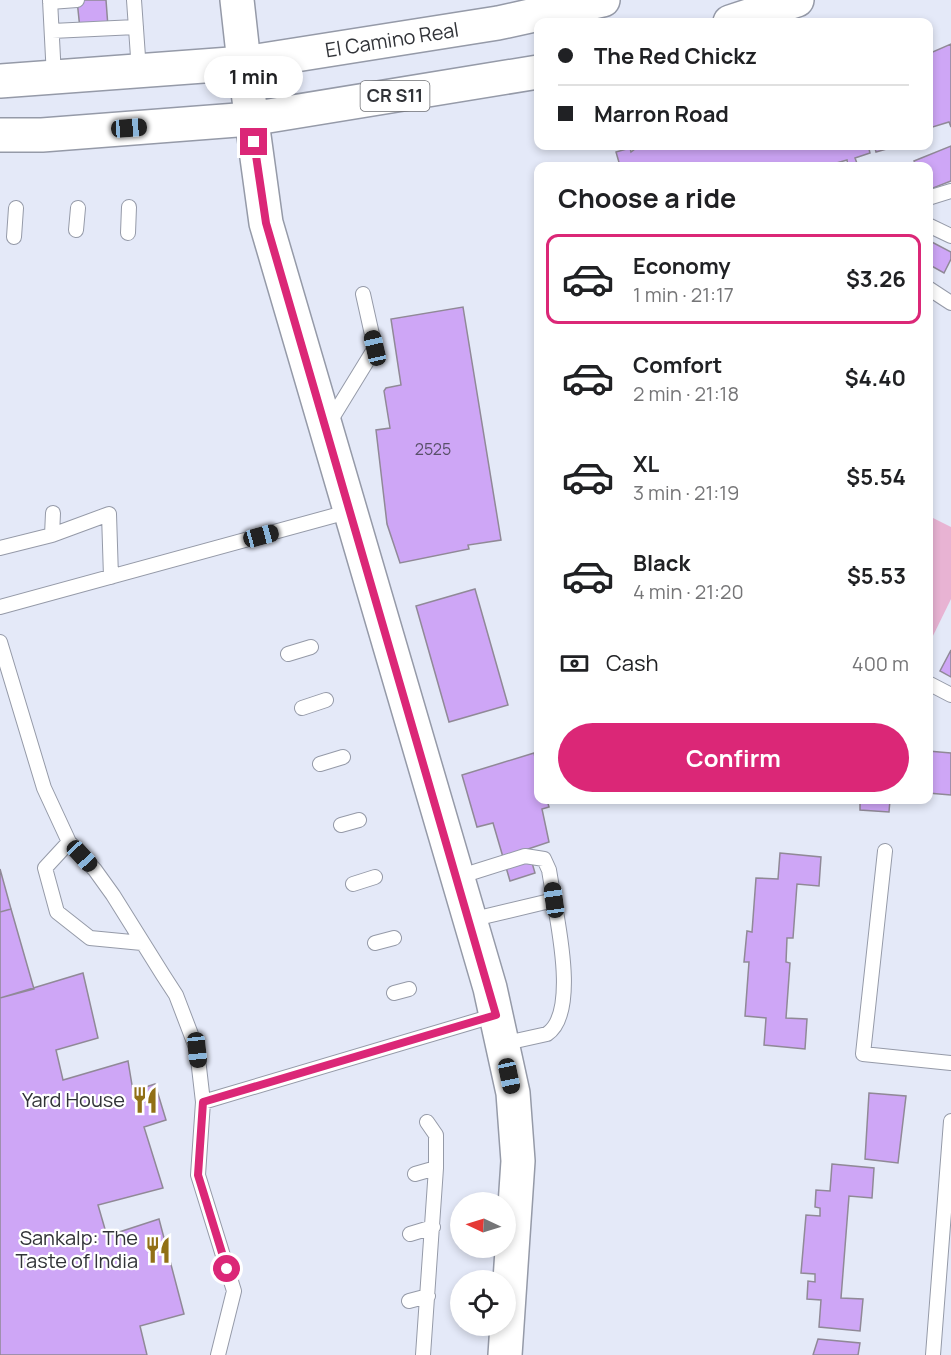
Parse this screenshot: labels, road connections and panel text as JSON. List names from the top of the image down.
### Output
{
  "streets": {
    "main road": ["El Camino Real", "CR S11"]
  },
  "places": {
    "restaurant": ["Yard House", "Sankalp: The Taste of India"]
  },
  "house_numbers": ["2525"],
  "north": "left",
  "page": {
    "banner": ["The Red Chickz", "Marron Road"],
    "bubble": "1 min",
    "heading": "Choose a ride",
    "list": [
      {
        "name": "Economy",
        "note": "1 min · 21:17",
        "value": "$3.26"
      },
      {
        "name": "Comfort",
        "note": "2 min · 21:18",
        "value": "$4.40"
      },
      {
        "name": "XL",
        "note": "3 min · 21:19",
        "value": "$5.54"
      },
      {
        "name": "Black",
        "note": "4 min · 21:20",
        "value": "$5.53"
      }
    ],
    "pay": ["Cash", "400 m"],
    "buttons": "Confirm"
  }
}
